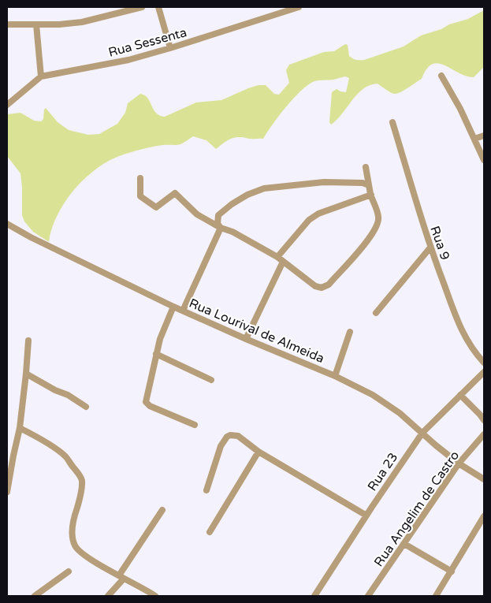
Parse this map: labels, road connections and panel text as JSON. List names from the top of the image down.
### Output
{
  "streets": {
    "street": [
      "Rua Sessenta",
      "Rua 9",
      "Rua Lourival de Almeida",
      "Rua 23",
      "Rua Angelim de Castro"
    ]
  },
  "crossings": [
    ["Rua Lourival de Almeida", "Rua 23"],
    ["Rua Lourival de Almeida", "Rua Angelim de Castro"]
  ]
}
